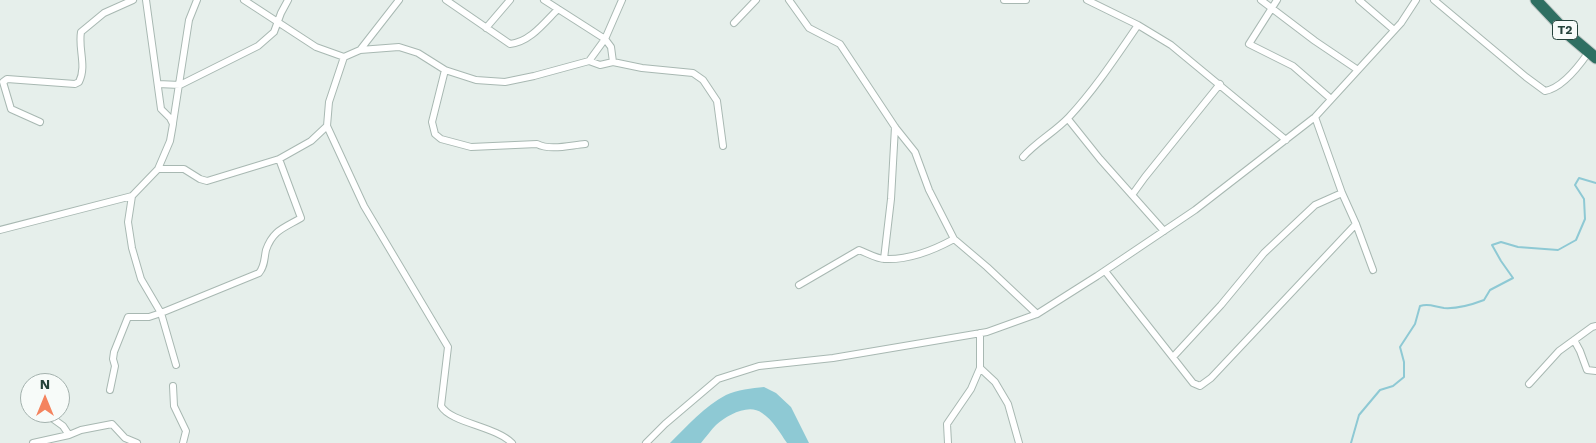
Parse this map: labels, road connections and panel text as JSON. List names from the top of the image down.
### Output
{
  "streets": {
    "highway": ["T2"]
  },
  "north": "top"
}
